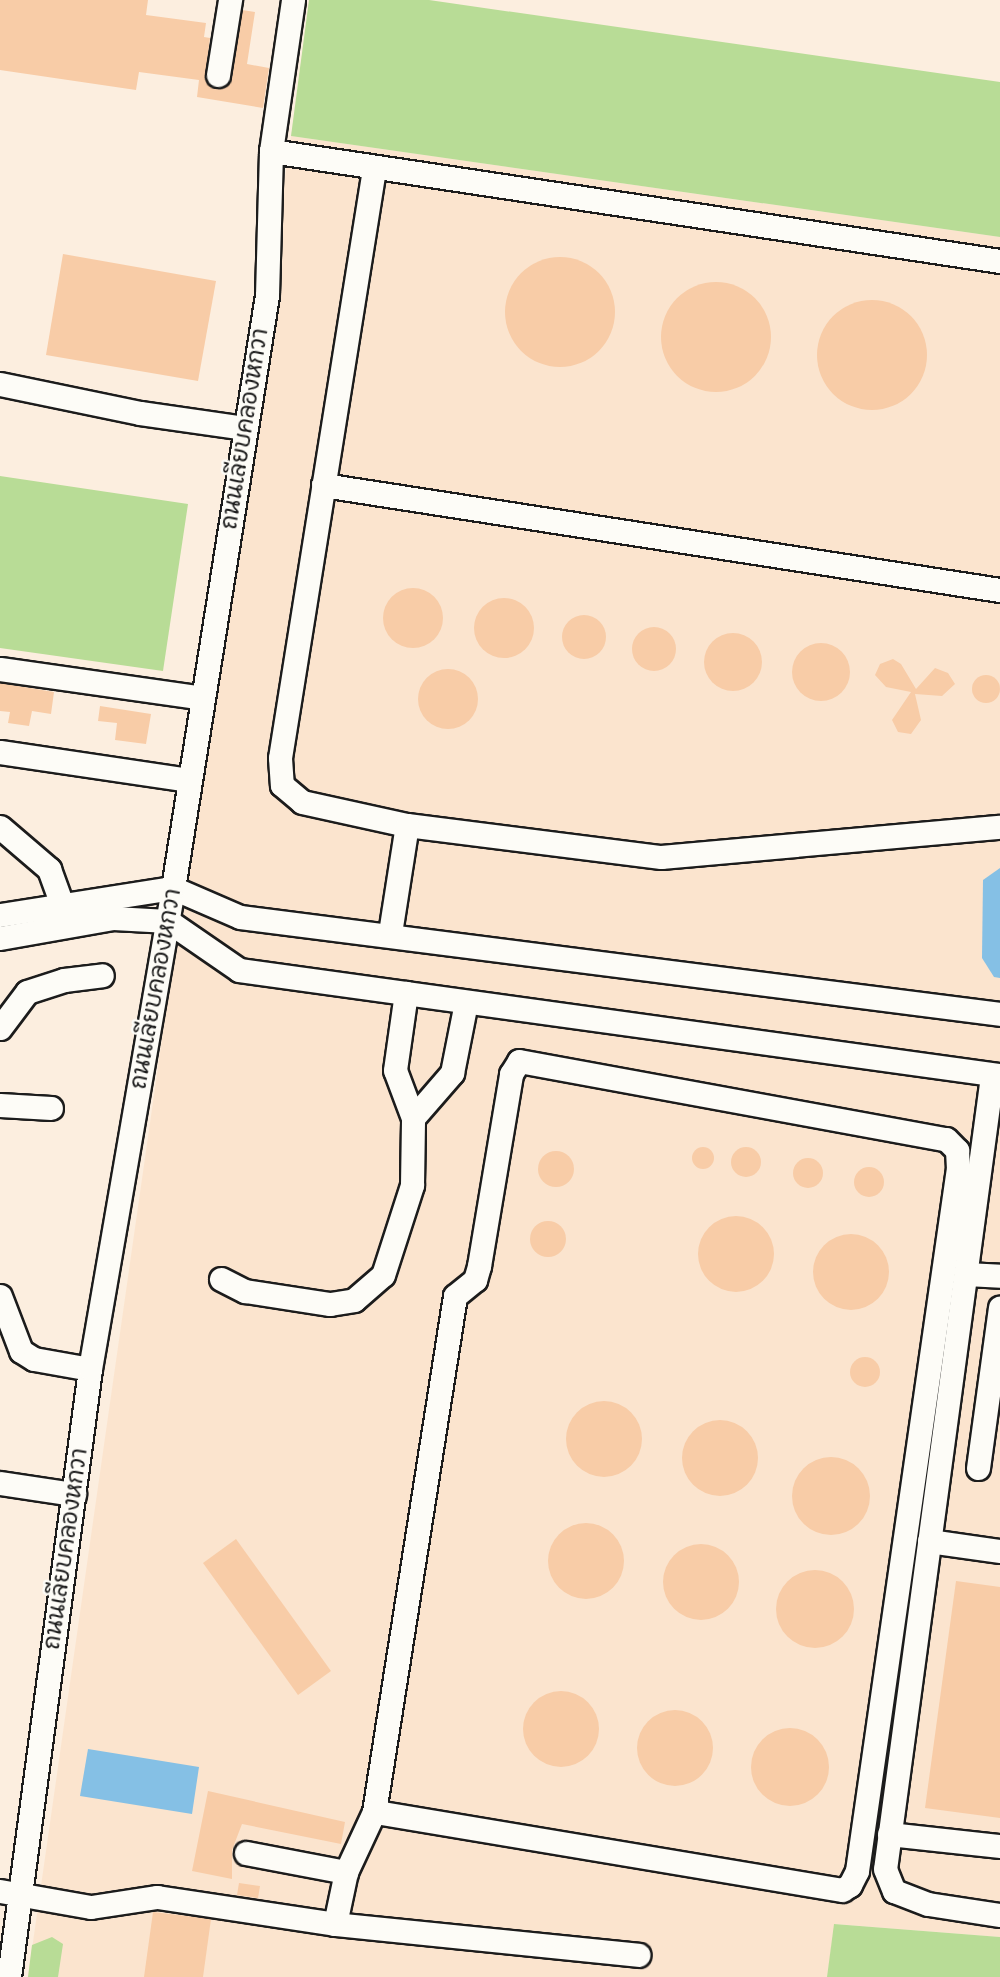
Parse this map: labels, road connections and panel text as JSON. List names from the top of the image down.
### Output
{
  "streets": {
    "street": ["ถนนเลียบคลองหกวา"]
  }
}
